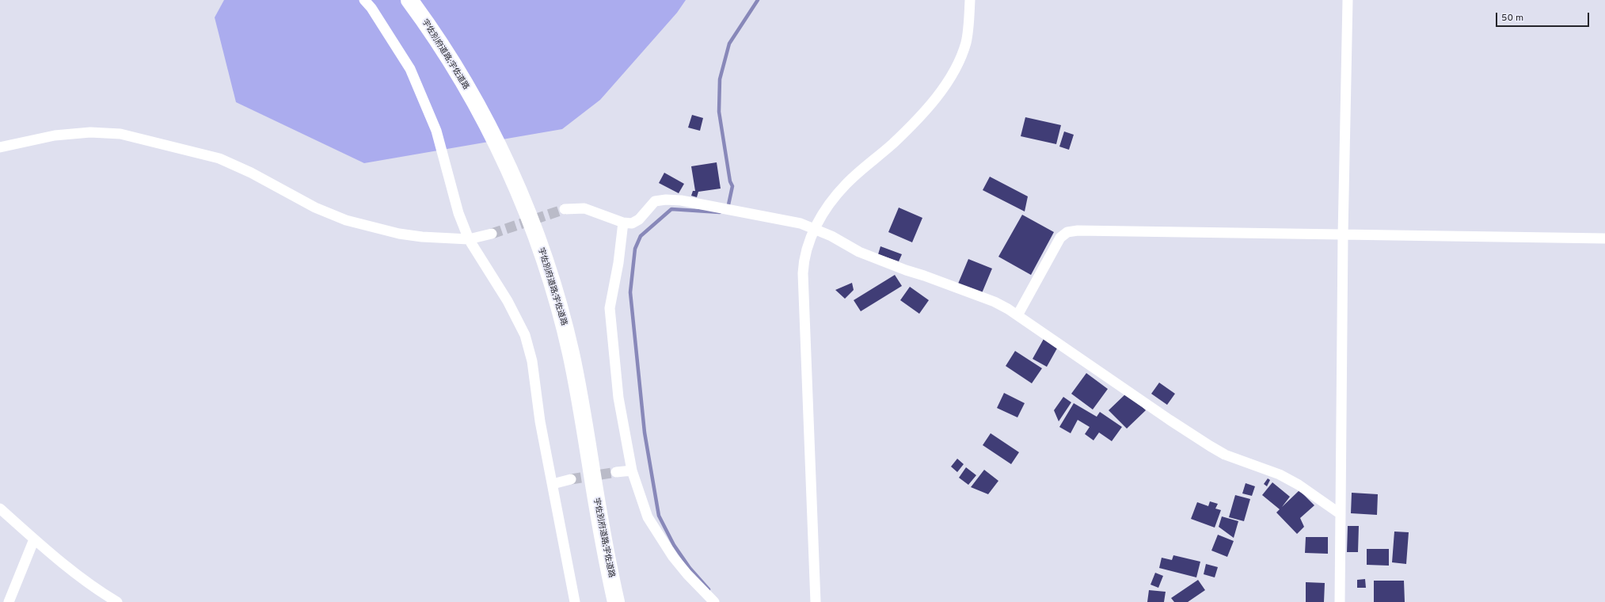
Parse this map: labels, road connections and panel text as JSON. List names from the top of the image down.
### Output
{
  "streets": {
    "highway": ["宇佐別府道路;宇佐道路"]
  },
  "scale_bar": "50 m"
}
